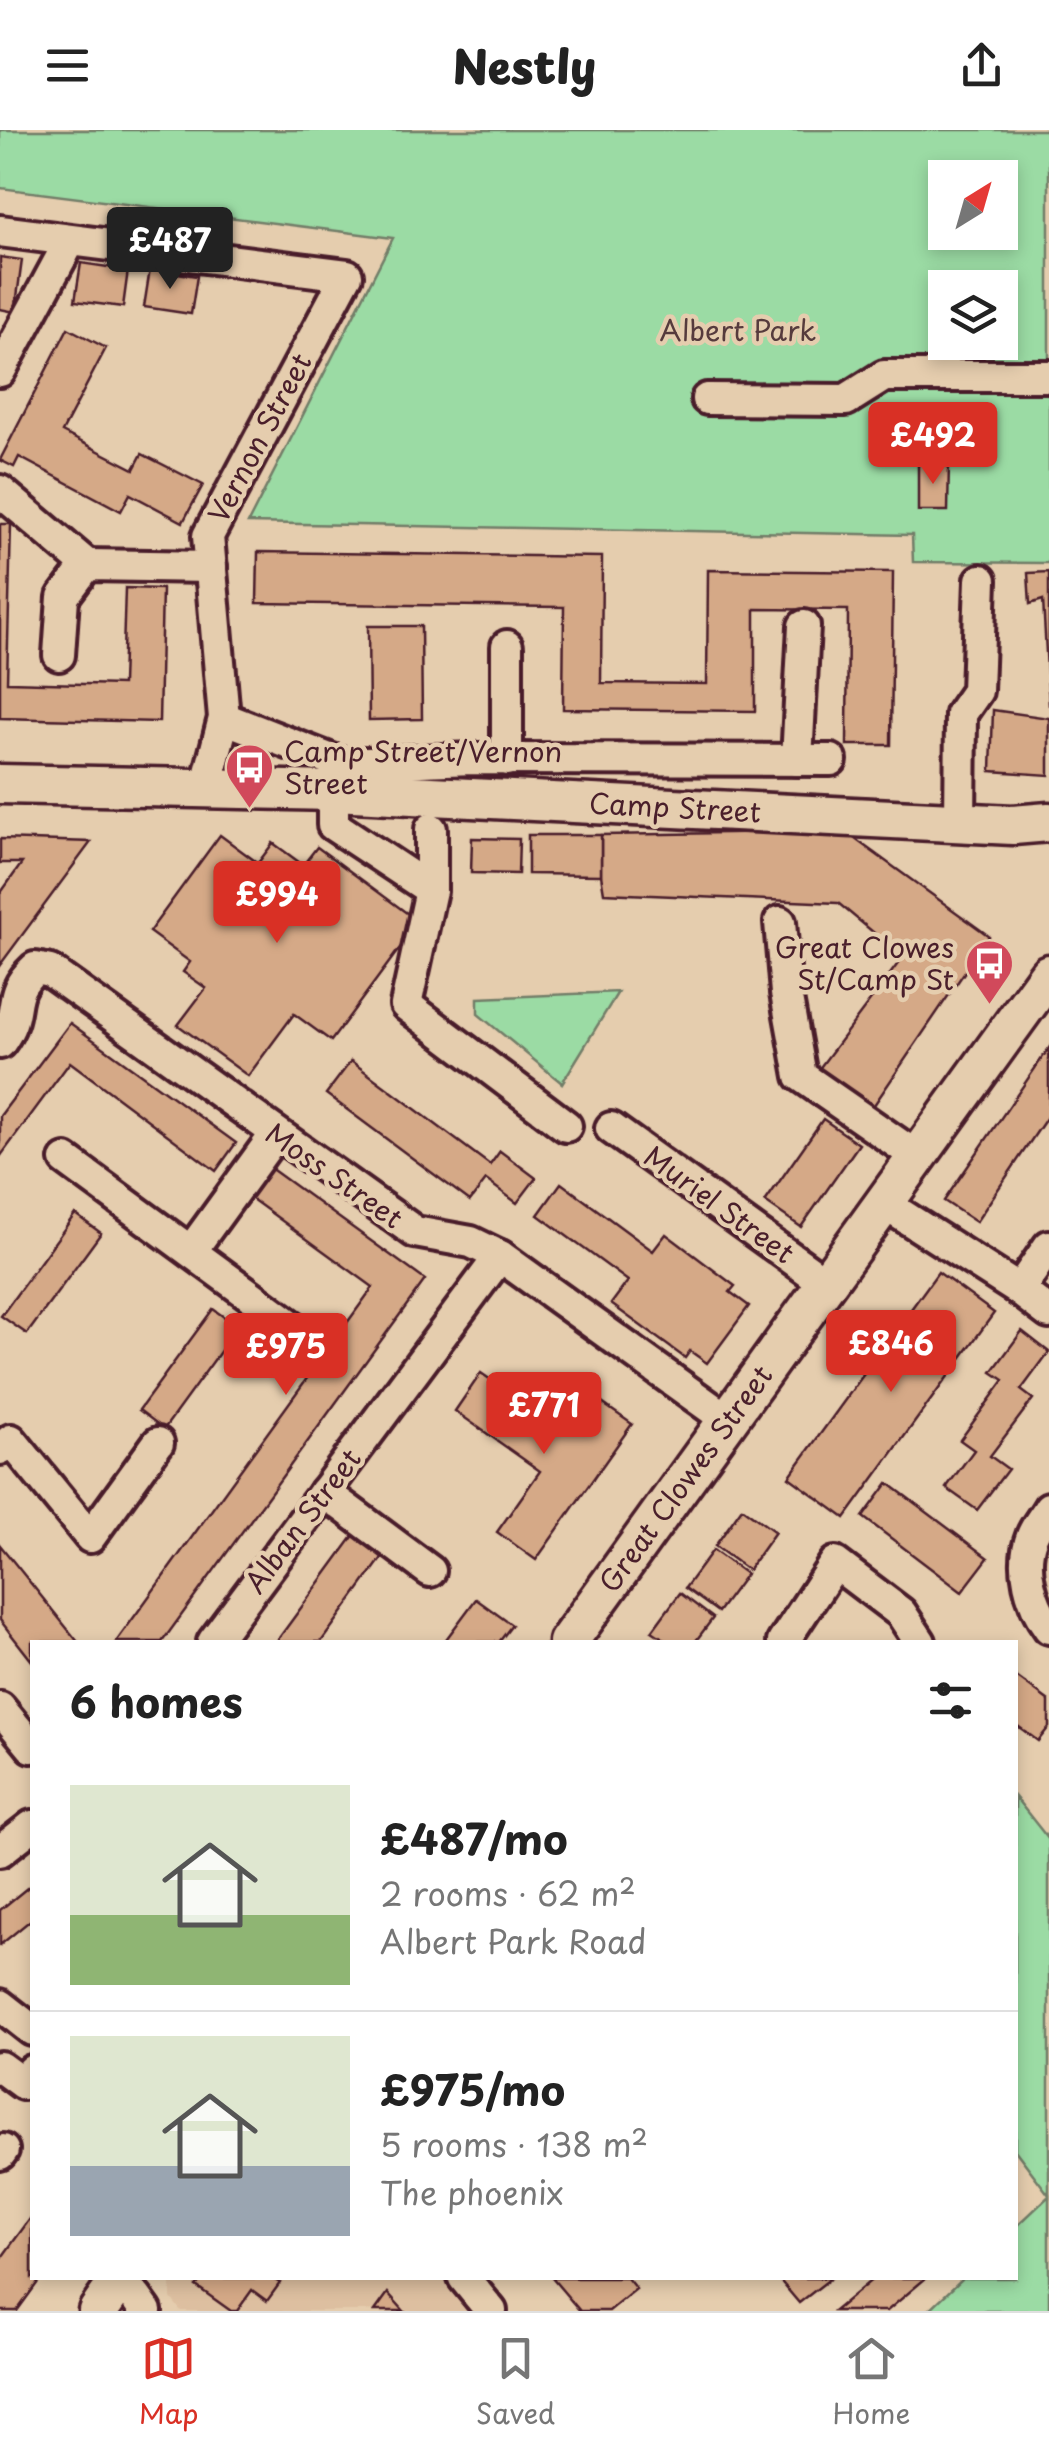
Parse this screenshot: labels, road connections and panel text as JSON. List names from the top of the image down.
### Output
{
  "streets": {
    "main road": ["Camp Street", "Great Clowes Street"],
    "street": [
      "Vernon Street",
      "Moss Street",
      "Muriel Street",
      "Alban Street"
    ]
  },
  "crossings": [
    ["Vernon Street", "Camp Street"],
    ["Moss Street", "Great Clowes Street"],
    ["Moss Street", "Alban Street"],
    ["Muriel Street", "Great Clowes Street"]
  ],
  "parks": ["Albert Park"],
  "places": {
    "bus stop": ["Camp Street/Vernon Street", "Great Clowes St/Camp St"]
  },
  "north": "top right",
  "page": {
    "header": "Nestly",
    "price": [
      "£487",
      "£492",
      "£994",
      "£846",
      "£975",
      "£771"
    ],
    "heading": "6 homes",
    "list": [
      {
        "name": "£487/mo",
        "note": "2 rooms · 62 m² · Albert Park Road"
      },
      {
        "name": "£975/mo",
        "note": "5 rooms · 138 m² · The phoenix"
      }
    ],
    "tabs": ["Map", "Saved", "Home"]
  }
}
